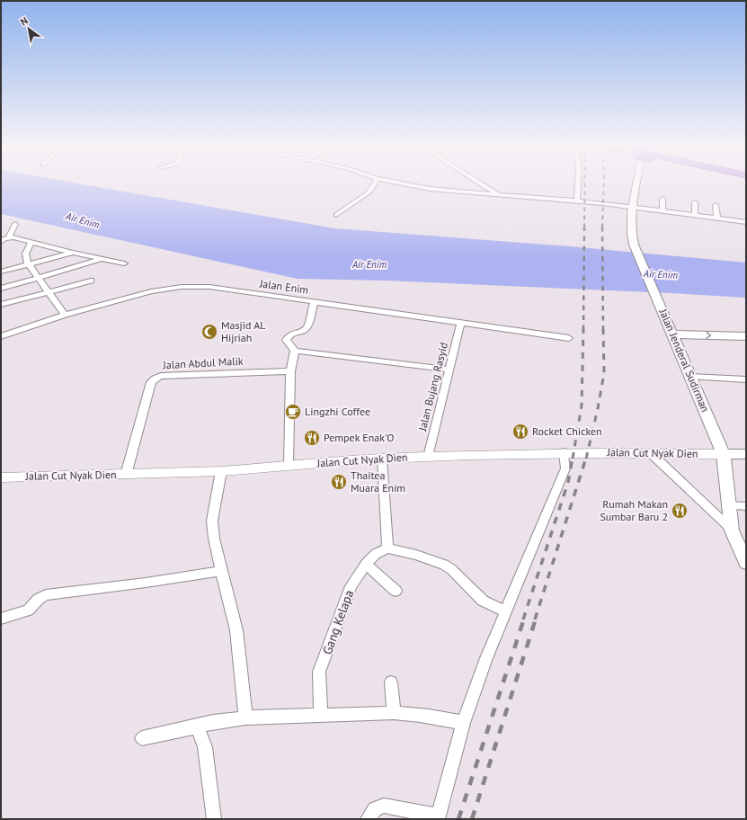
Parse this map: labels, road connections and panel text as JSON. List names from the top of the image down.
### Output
{
  "streets": {
    "main road": ["Jalan Jenderal Sudirman"],
    "street": [
      "Jalan Enim",
      "Jalan Abdul Malik",
      "Jalan Bujang Rasyid",
      "Jalan Cut Nyak Dien",
      "Gang Kelapa"
    ]
  },
  "crossings": [
    ["Jalan Enim", "Jalan Bujang Rasyid"],
    ["Jalan Jenderal Sudirman", "Jalan Cut Nyak Dien"],
    ["Jalan Abdul Malik", "Jalan Cut Nyak Dien"],
    ["Jalan Bujang Rasyid", "Jalan Cut Nyak Dien"]
  ],
  "water": ["Air Enim"],
  "places": {
    "mosque": ["Masjid AL Hijriah"],
    "cafe": ["Lingzhi Coffee"],
    "restaurant": [
      "Rocket Chicken",
      "Pempek Enak'O",
      "Thaitea Muara Enim",
      "Rumah Makan Sumbar Baru 2"
    ]
  },
  "north": "top left"
}
